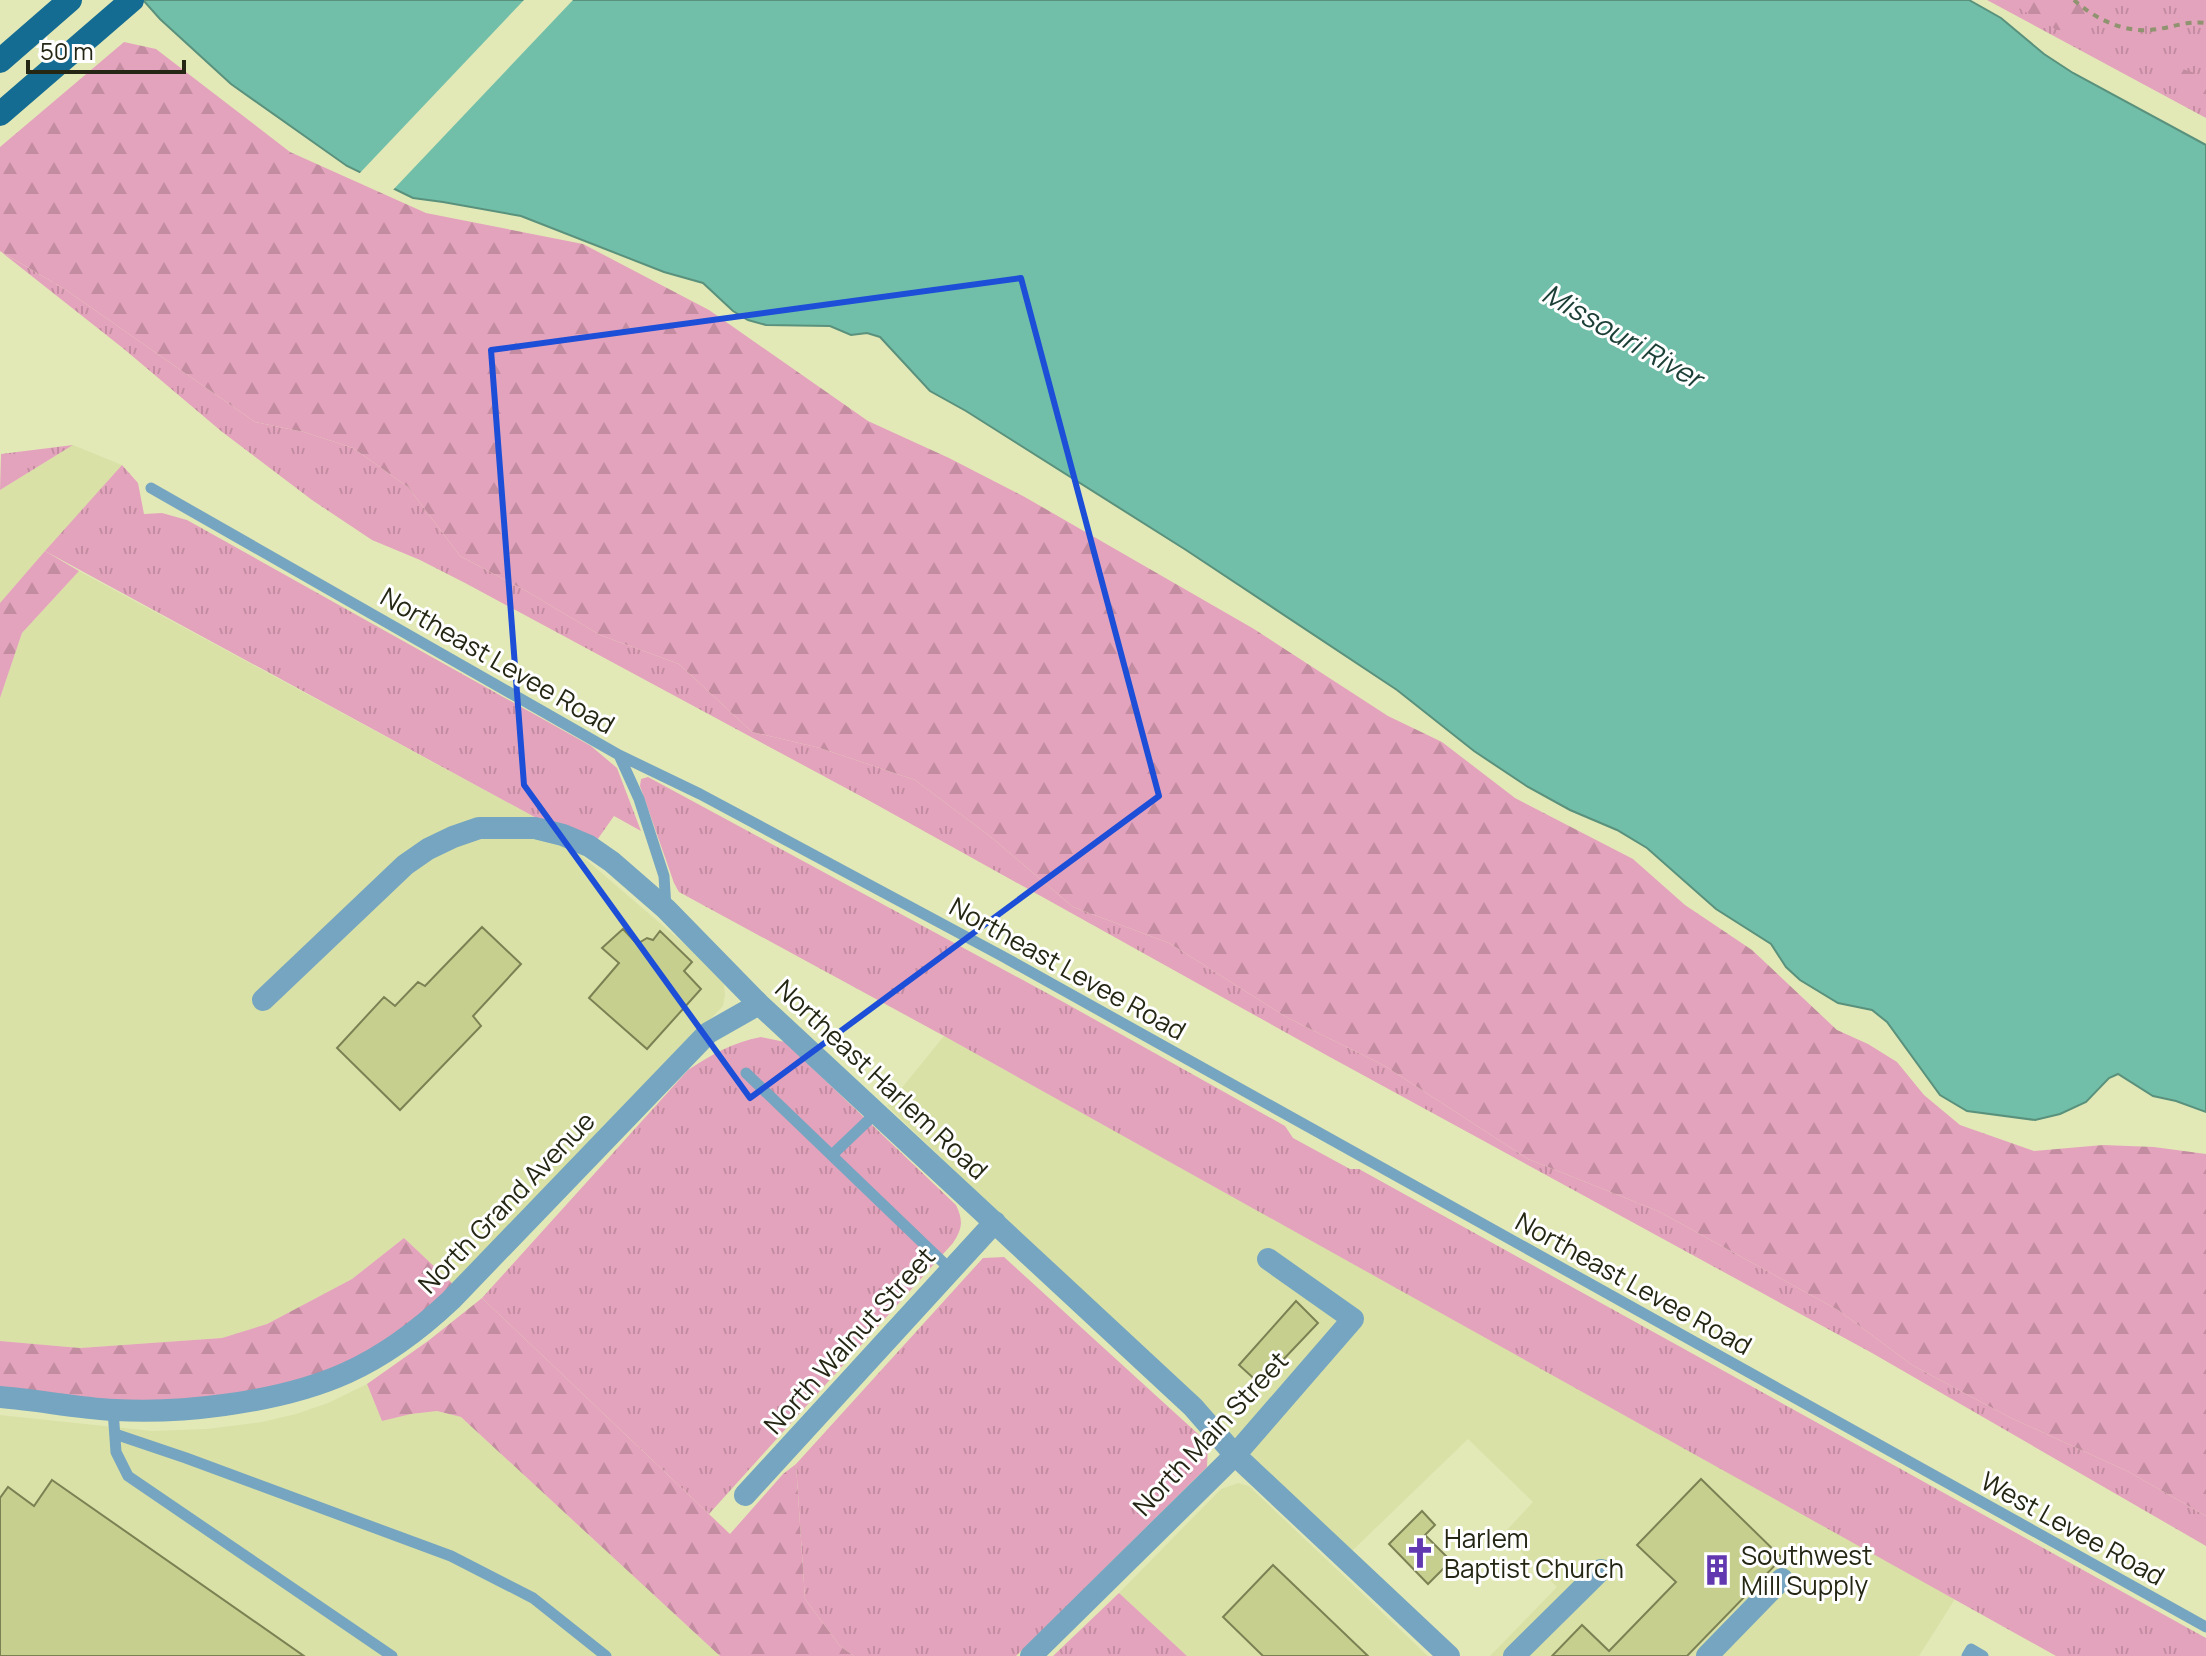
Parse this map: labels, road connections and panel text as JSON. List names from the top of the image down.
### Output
{
  "streets": {
    "street": [
      "Northeast Harlem Road",
      "North Grand Avenue",
      "North Walnut Street",
      "North Main Street"
    ],
    "lane": ["Northeast Levee Road", "West Levee Road"]
  },
  "crossings": [
    ["Northeast Levee Road", "West Levee Road"],
    ["Northeast Harlem Road", "North Grand Avenue"],
    ["Northeast Harlem Road", "North Walnut Street"],
    ["Northeast Harlem Road", "North Main Street"]
  ],
  "water": ["Missouri River"],
  "places": {
    "church": ["Harlem Baptist Church"],
    "building": ["Southwest Mill Supply"]
  },
  "scale_bar": "50 m"
}
